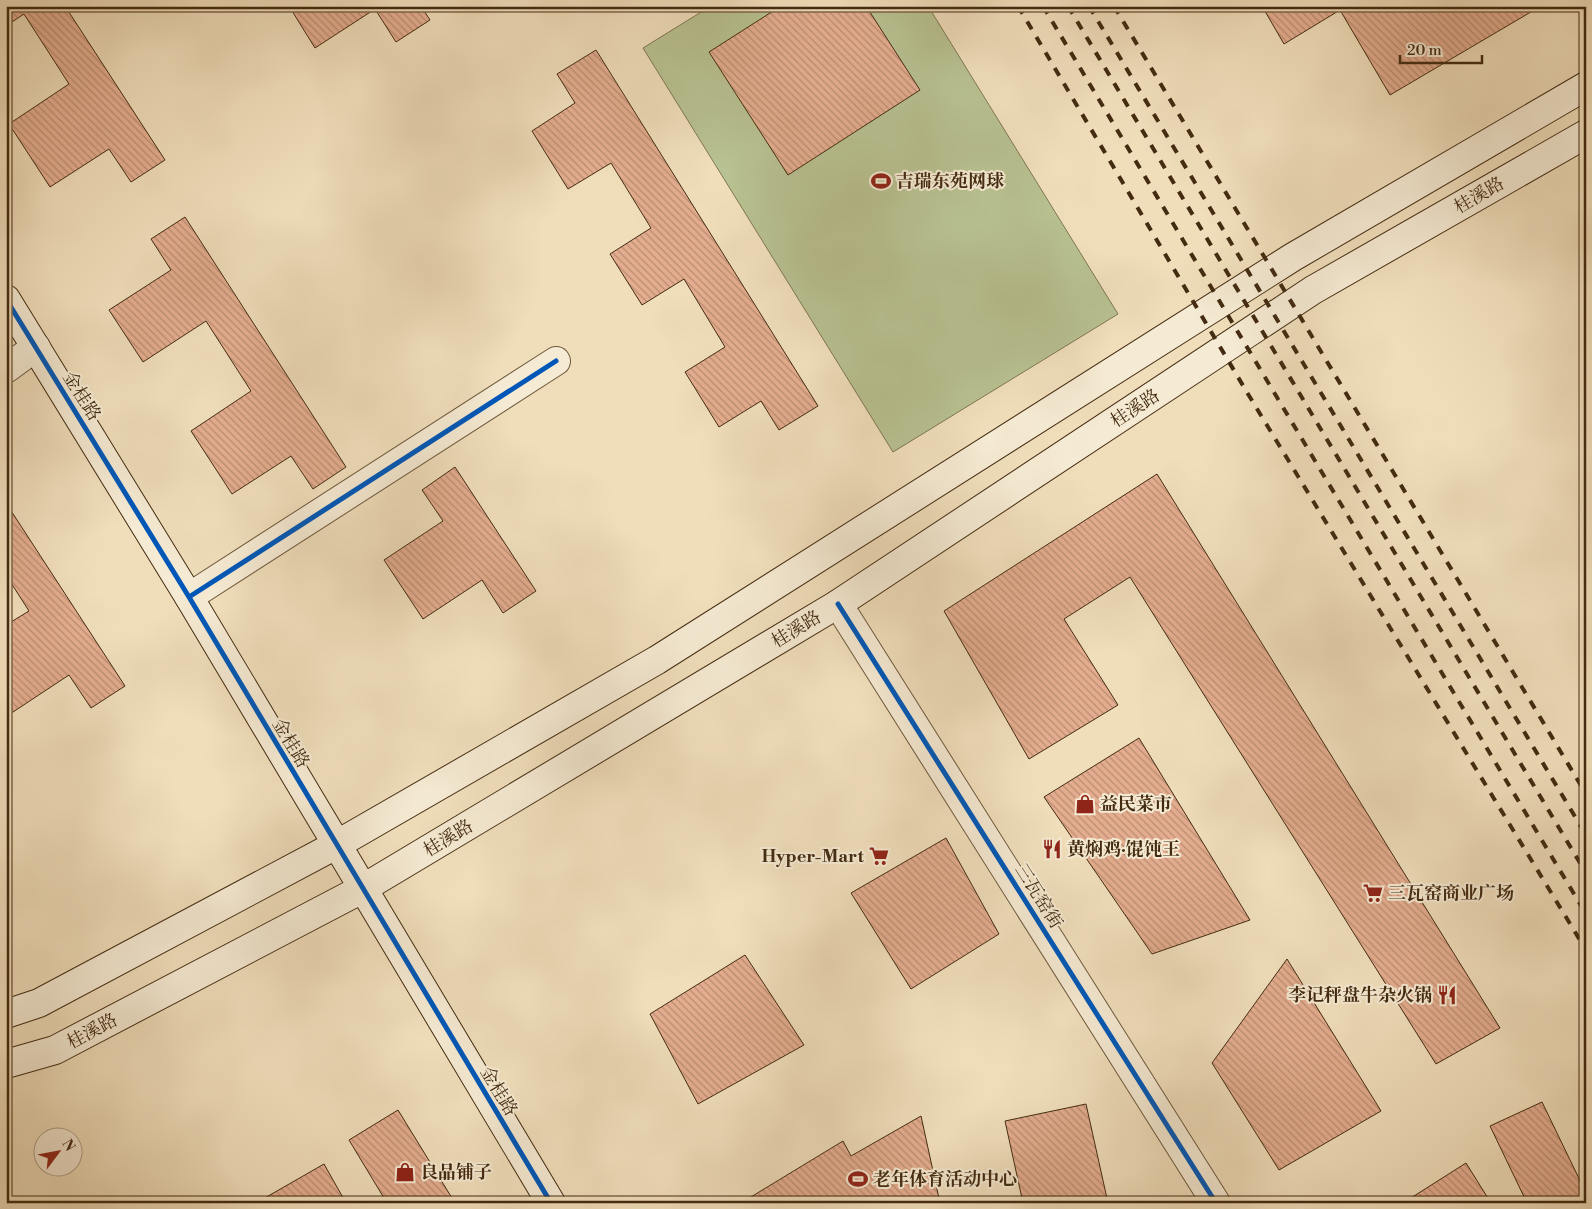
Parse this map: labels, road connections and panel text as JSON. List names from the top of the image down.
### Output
{
  "streets": {
    "main road": ["桂溪路", "金桂路", "三瓦窑街"]
  },
  "crossings": [
    ["桂溪路", "金桂路"],
    ["桂溪路", "三瓦窑街"]
  ],
  "places": {
    "sports": ["吉瑞东苑网球", "老年体育活动中心"],
    "shop": ["益民菜市", "良品铺子"],
    "restaurant": ["黄焖鸡·馄饨王", "李记秤盘牛杂火锅"],
    "supermarket": ["Hyper-Mart", "三瓦窑商业广场"]
  },
  "scale_bar": "20 m",
  "north": "top right"
}
